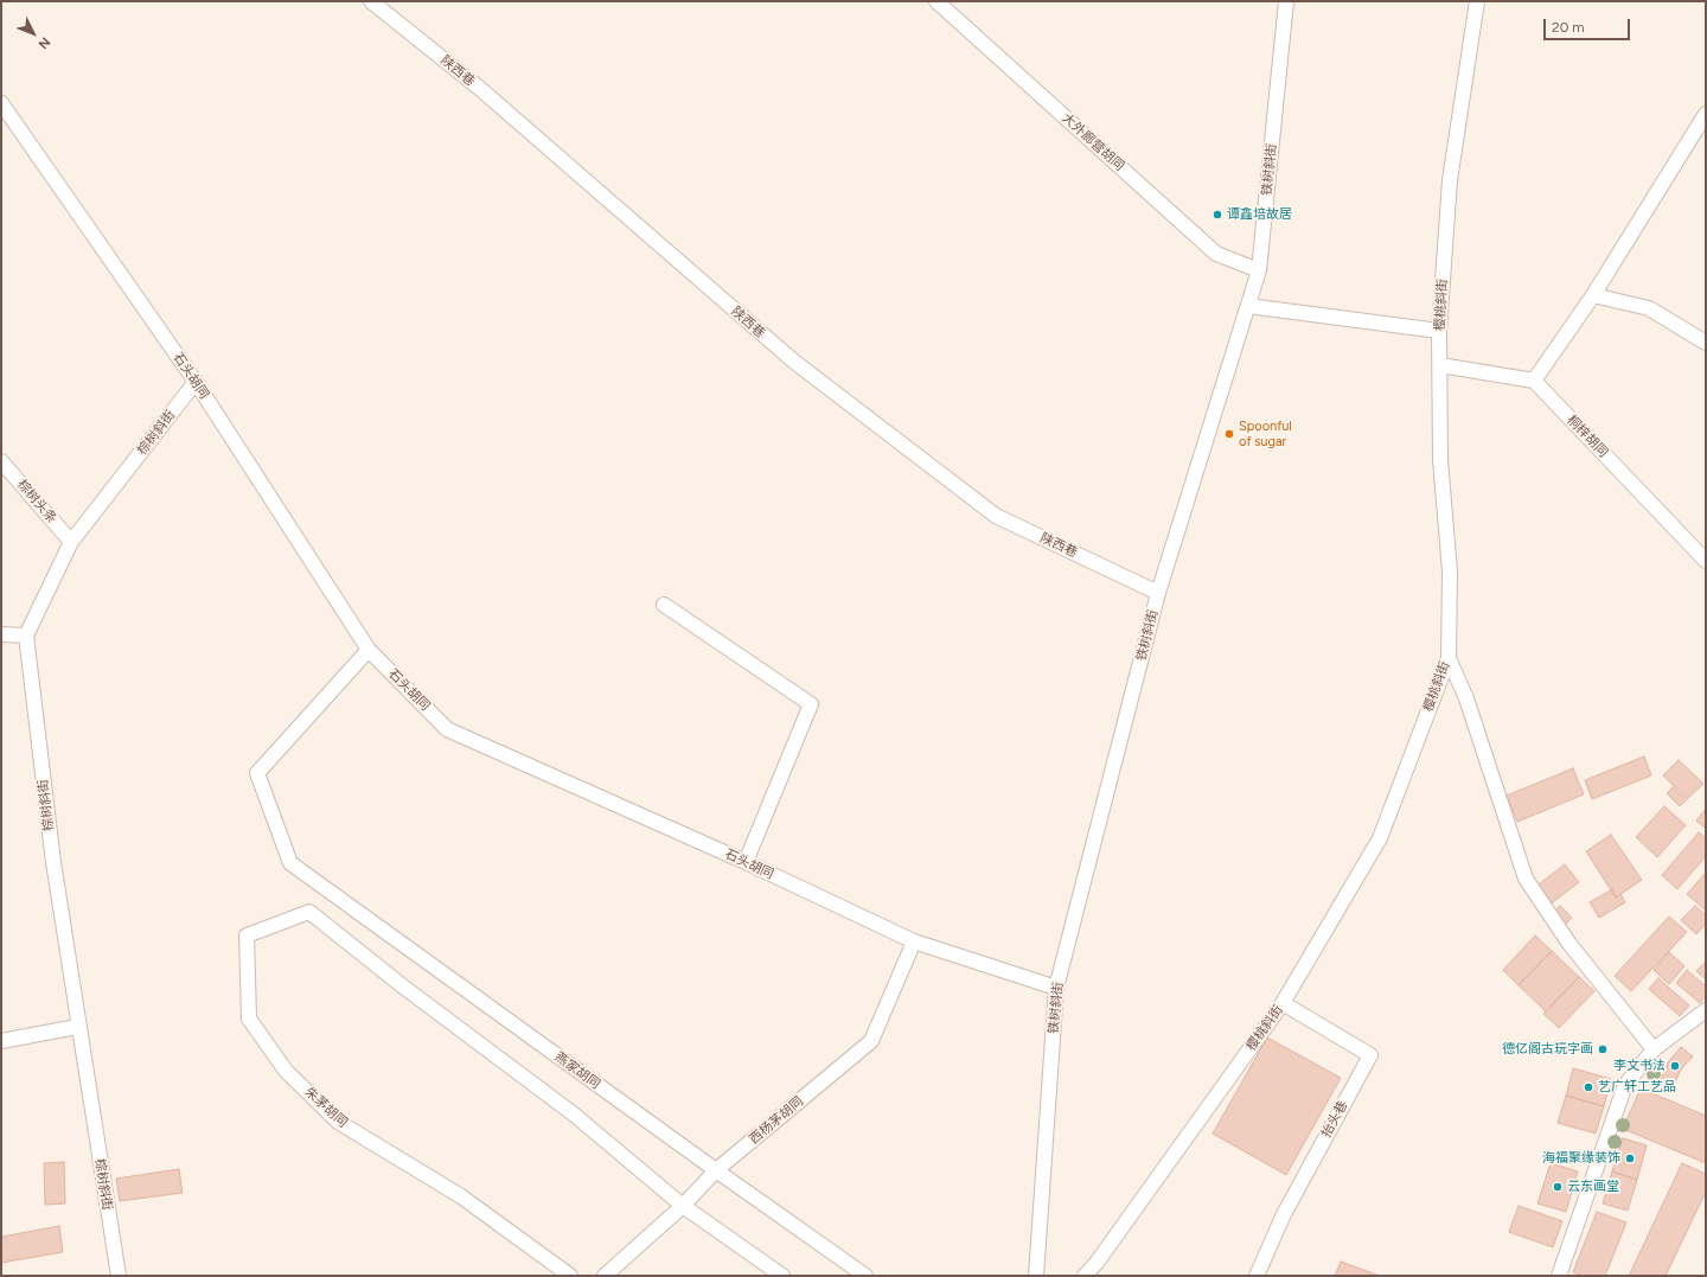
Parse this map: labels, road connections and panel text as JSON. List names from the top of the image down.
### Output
{
  "streets": {
    "lane": [
      "陕西巷",
      "大外廊营胡同",
      "铁树斜街",
      "樱桃斜街",
      "石头胡同",
      "棕树斜街",
      "桐梓胡同",
      "棕树头条",
      "燕家胡同",
      "朱茅胡同",
      "抬头巷",
      "西杨茅胡同"
    ]
  },
  "crossings": [
    ["陕西巷", "铁树斜街"],
    ["大外廊营胡同", "铁树斜街"],
    ["铁树斜街", "石头胡同"],
    ["樱桃斜街", "抬头巷"],
    ["石头胡同", "棕树斜街"],
    ["石头胡同", "燕家胡同"],
    ["石头胡同", "西杨茅胡同"],
    ["棕树斜街", "棕树头条"],
    ["燕家胡同", "西杨茅胡同"],
    ["朱茅胡同", "西杨茅胡同"]
  ],
  "places": [
    "谭鑫培故居",
    "Spoonful of sugar",
    "德亿阁古玩字画",
    "李文书法",
    "艺广轩工艺品",
    "海福聚缘装饰",
    "云东画堂"
  ],
  "scale_bar": "20 m",
  "north": "bottom right"
}
